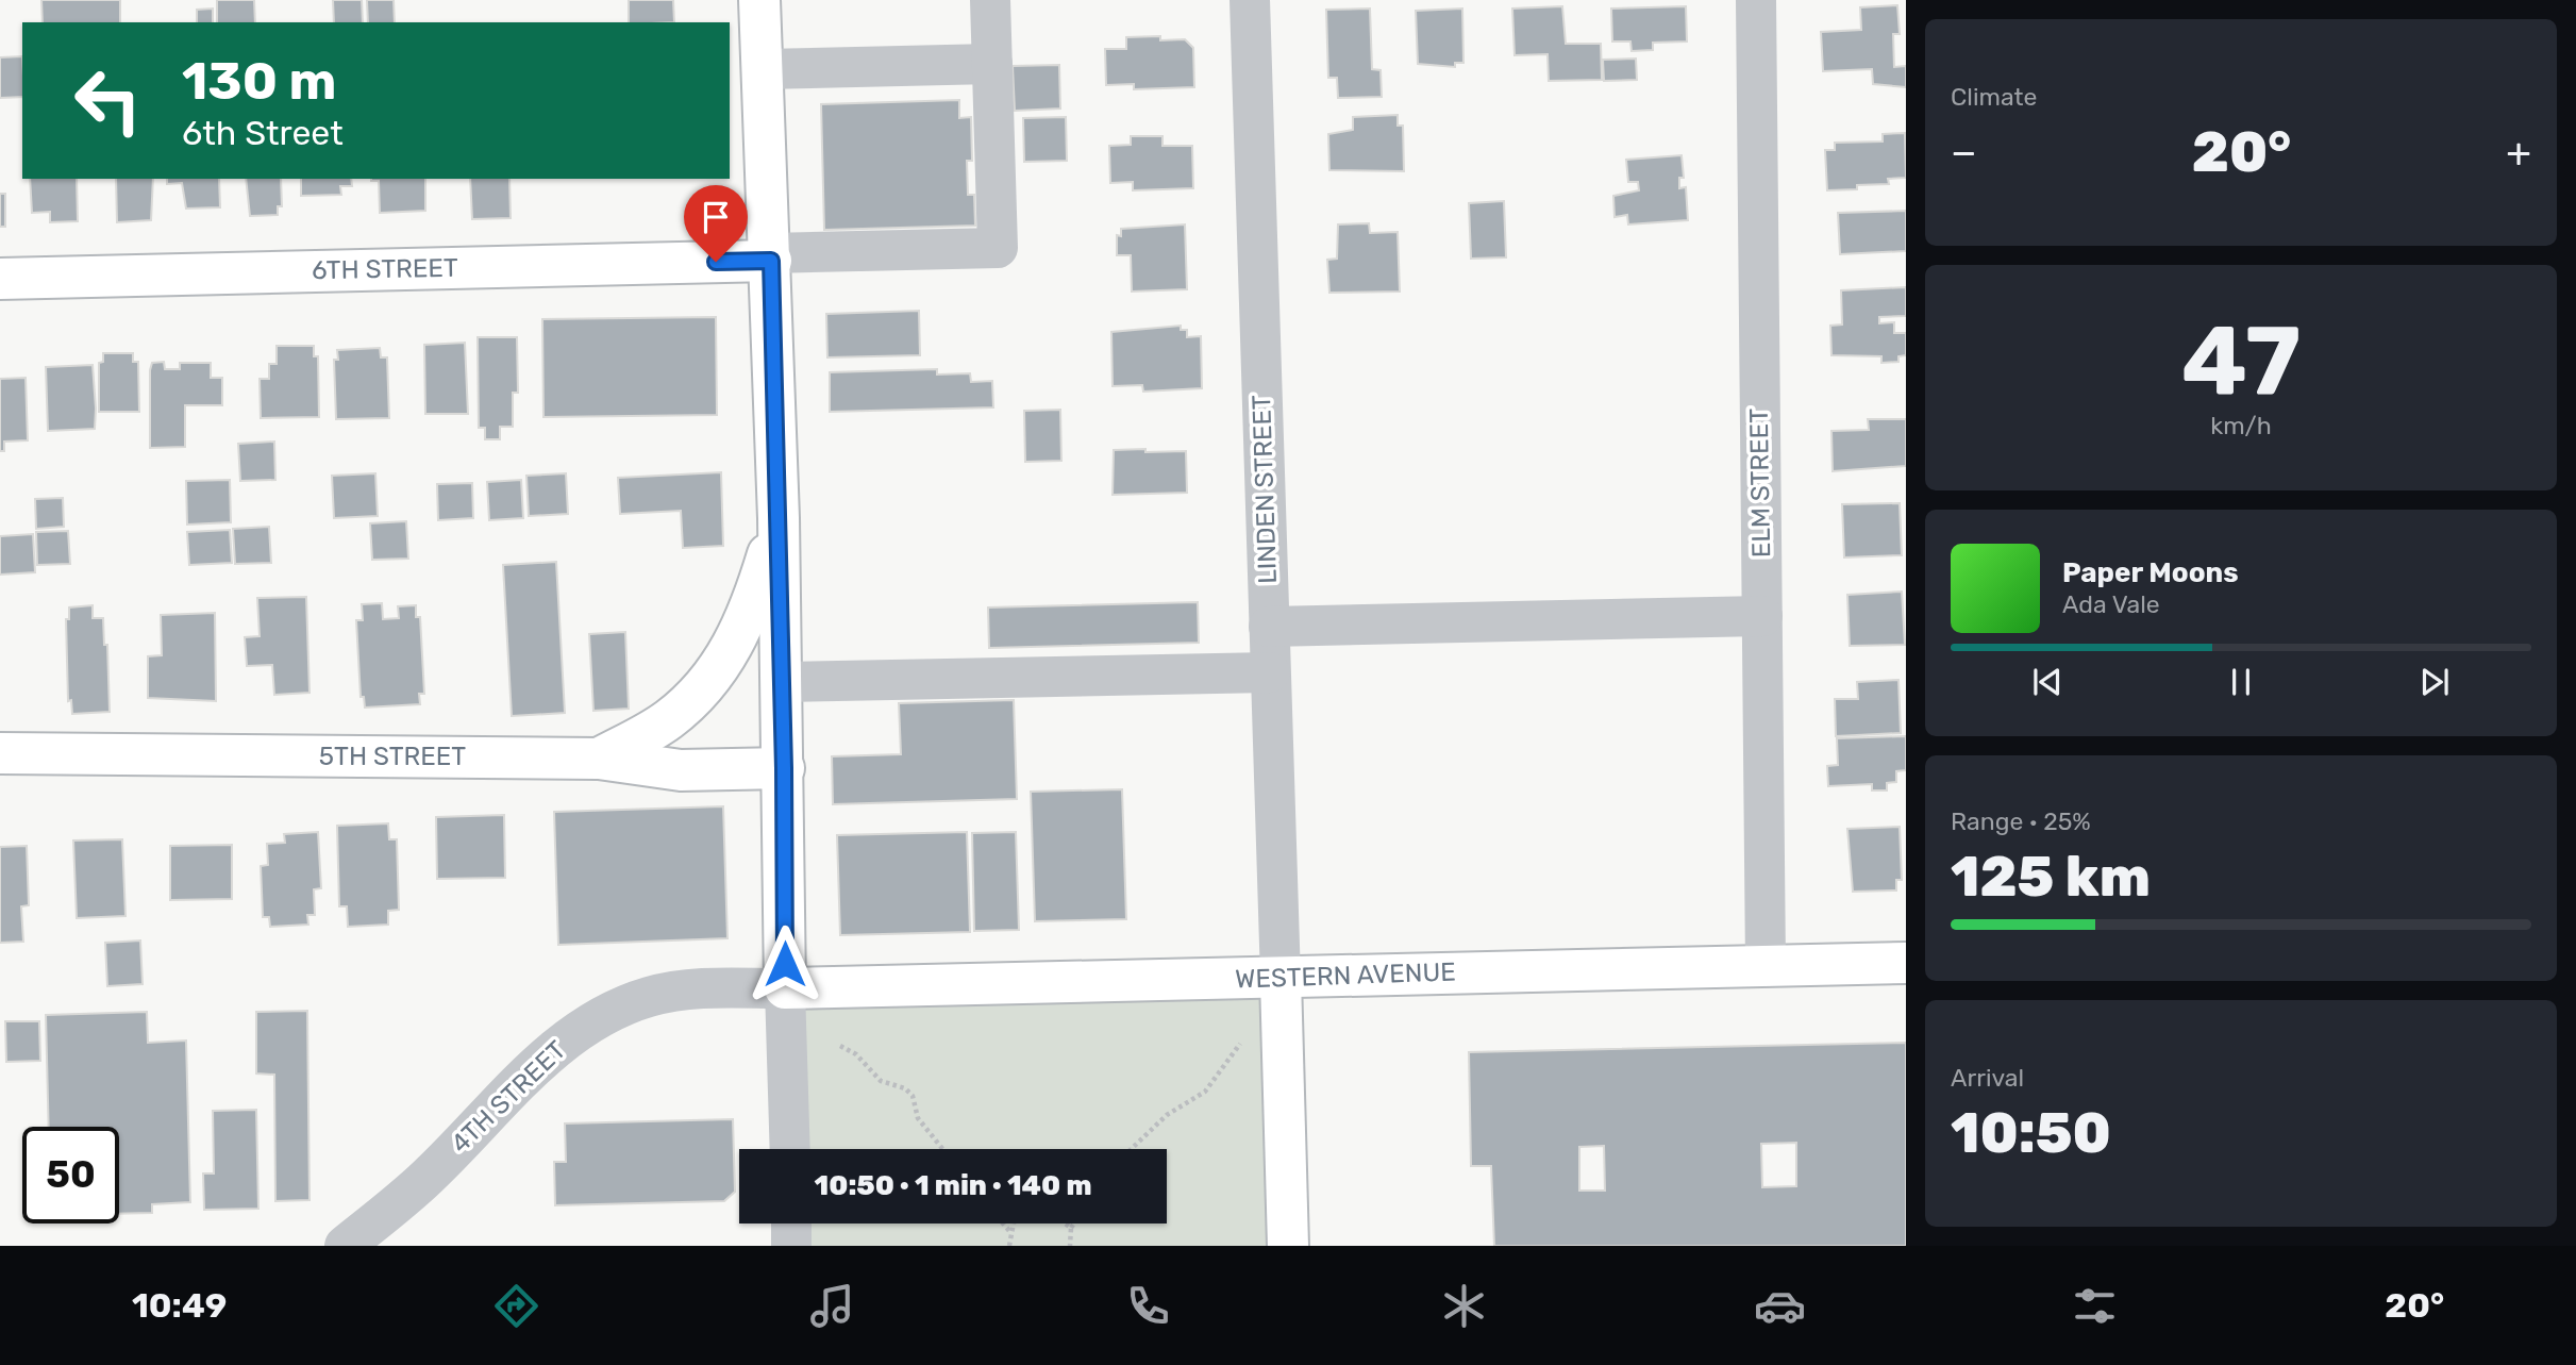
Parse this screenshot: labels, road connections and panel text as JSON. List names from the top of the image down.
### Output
{
  "streets": {
    "main road": ["6TH STREET", "5TH STREET", "WESTERN AVENUE"],
    "street": ["ELM STREET", "LINDEN STREET", "4TH STREET"]
  },
  "crossings": [
    ["ELM STREET", "WESTERN AVENUE"],
    ["LINDEN STREET", "WESTERN AVENUE"],
    ["WESTERN AVENUE", "4TH STREET"]
  ],
  "page": {
    "tile": [
      "Climate",
      ["47", "km/h"],
      ["Range · 25%", "125 km"],
      ["Arrival", "10:50"]
    ],
    "turn": ["130 m", "6th Street"],
    "heat": ["−", "20°", "+"],
    "song": ["Paper Moons", "Ada Vale"],
    "limit": "50",
    "trip": "10:50 · 1 min · 140 m",
    "tabs": ["10:49", "20°"]
  }
}
